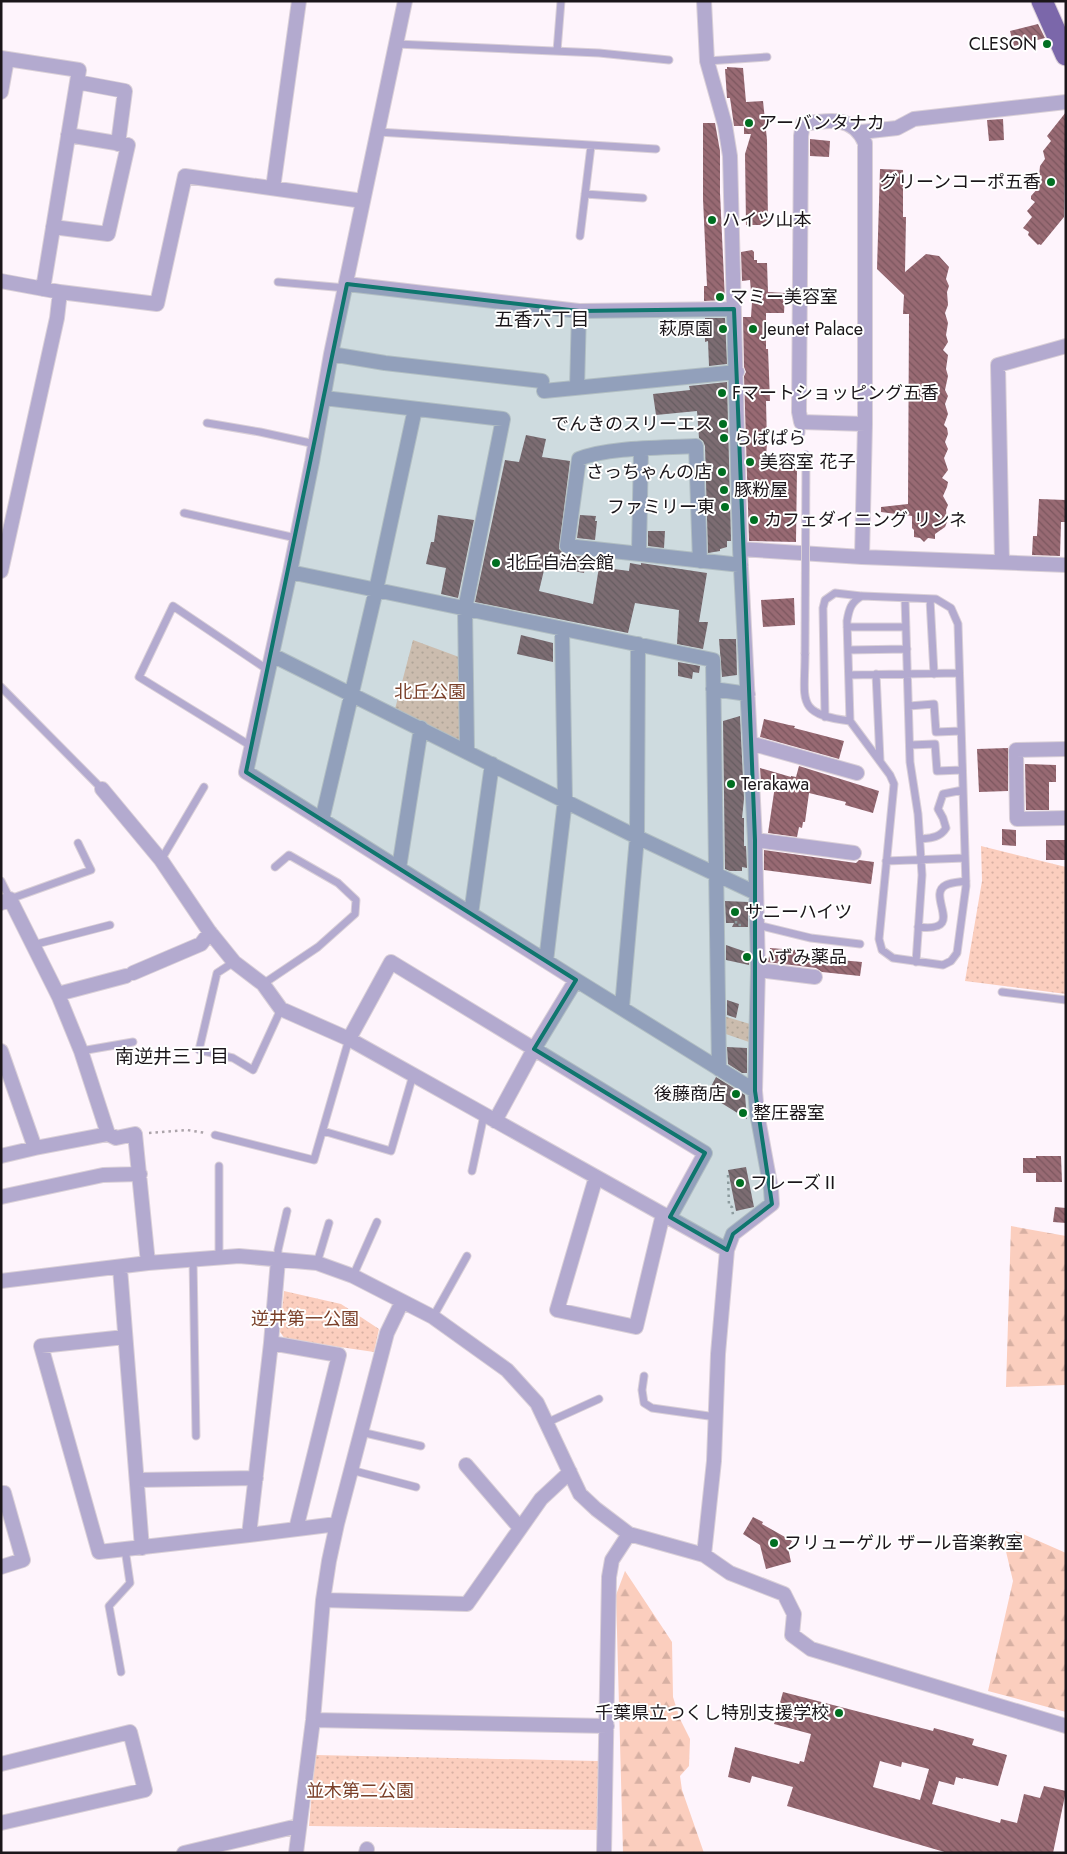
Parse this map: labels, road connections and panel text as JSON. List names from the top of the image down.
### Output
{
  "districts": ["五香六丁目", "南逆井三丁目"],
  "parks": ["北丘公園", "逆井第一公園", "並木第二公園"],
  "places": [
    "CLESON",
    "アーバンタナカ",
    "グリーンコーポ五香",
    "ハイツ山本",
    "マミー美容室",
    "萩原園",
    "Jeunet Palace",
    "Fマートショッピング五香",
    "でんきのスリーエス",
    "らぱぱら",
    "美容室 花子",
    "さっちゃんの店",
    "豚粉屋",
    "ファミリー東",
    "カフェダイニング リンネ",
    "北丘自治会館",
    "Terakawa",
    "サニーハイツ",
    "いずみ薬品",
    "後藤商店",
    "整圧器室",
    "フレーズⅡ",
    "フリューゲル ザール音楽教室",
    "千葉県立つくし特別支援学校"
  ]
}
